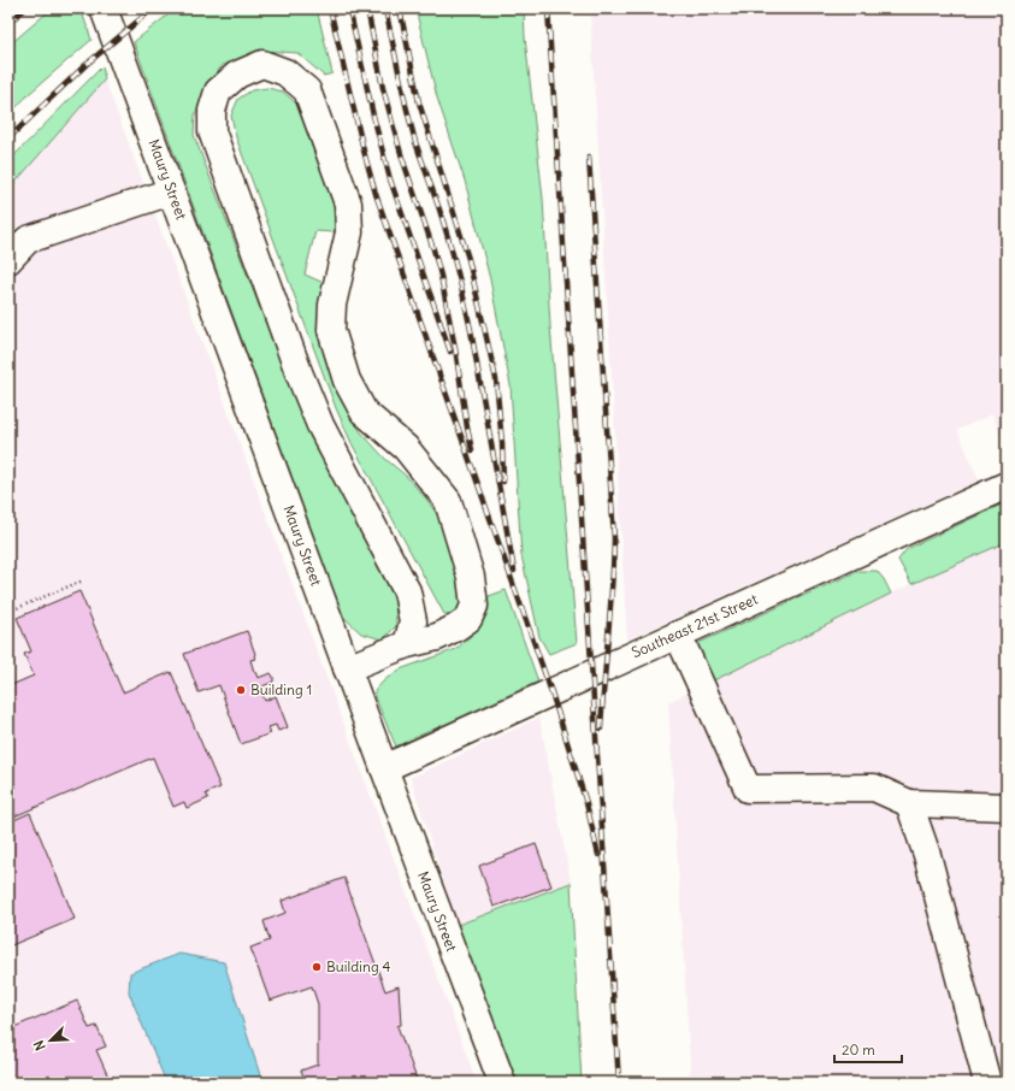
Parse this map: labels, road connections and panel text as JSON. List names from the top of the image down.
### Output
{
  "streets": {
    "main road": ["Maury Street", "Southeast 21st Street"]
  },
  "crossings": [
    ["Maury Street", "Southeast 21st Street"]
  ],
  "places": ["Building 1", "Building 4"],
  "scale_bar": "20 m",
  "north": "bottom left"
}
